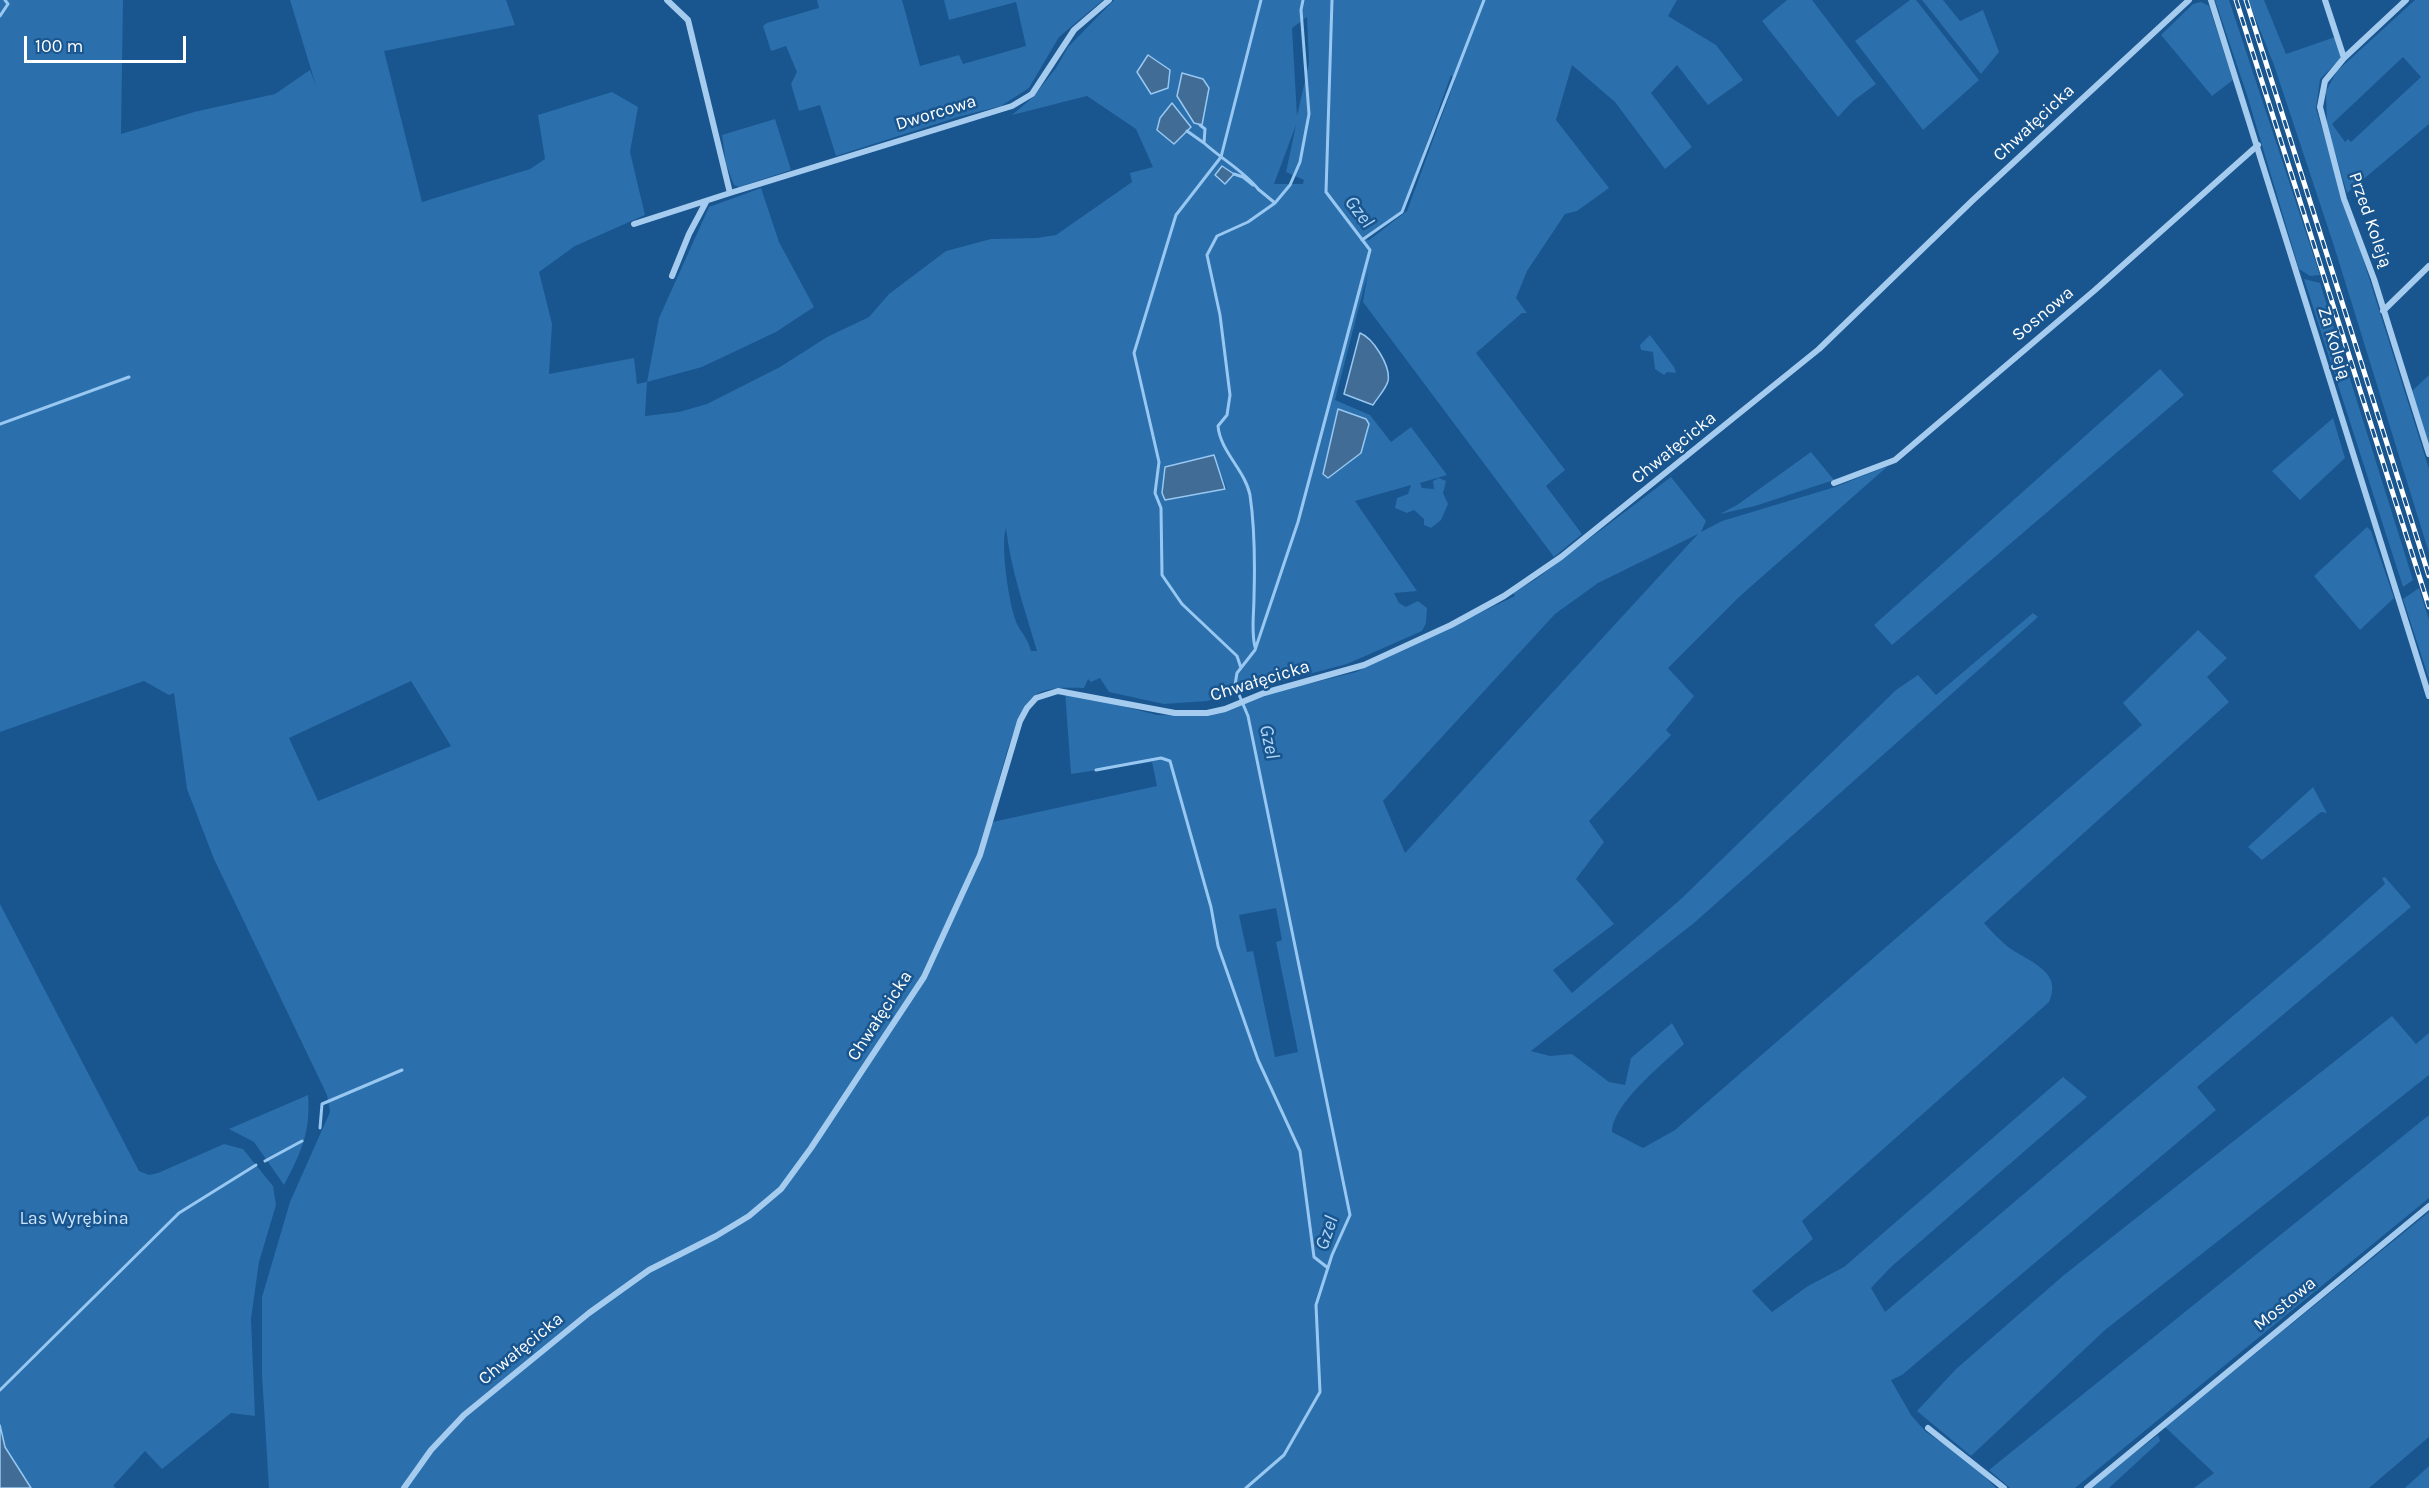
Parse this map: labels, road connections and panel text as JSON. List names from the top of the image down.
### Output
{
  "streets": {
    "street": [
      "Dworcowa",
      "Chwałęcicka",
      "Przed Koleją",
      "Sosnowa",
      "Za Koleją",
      "Mostowa"
    ]
  },
  "crossings": [
    ["Sosnowa", "Za Koleją"]
  ],
  "water": ["Gzel"],
  "parks": ["Las Wyrębina"],
  "scale_bar": "100 m"
}
